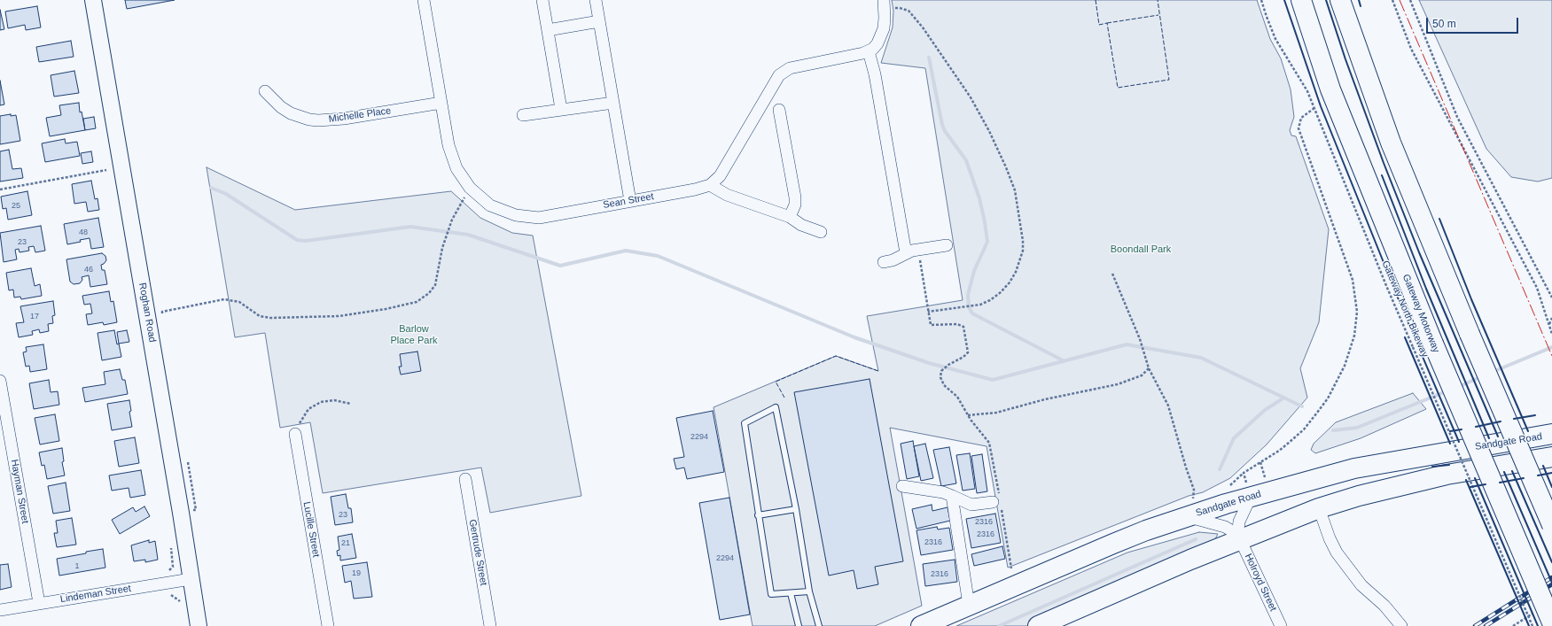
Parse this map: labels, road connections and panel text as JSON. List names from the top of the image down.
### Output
{
  "streets": {
    "highway": ["Gateway Motorway", "Sandgate Road"],
    "main road": ["Roghan Road"],
    "street": [
      "Michelle Place",
      "Sean Street",
      "Hayman Street",
      "Lucille Street",
      "Gertrude Street",
      "Holroyd Street",
      "Lindeman Street"
    ],
    "path": ["Gateway North Bikeway"]
  },
  "crossings": [
    ["Michelle Place", "Sean Street"],
    ["Roghan Road", "Lindeman Street"],
    ["Hayman Street", "Lindeman Street"]
  ],
  "parks": ["Boondall Park", "Barlow Place Park"],
  "house_numbers": [
    "25",
    "48",
    "23",
    "46",
    "17",
    "2294",
    "23",
    "2316",
    "2316",
    "2316",
    "21",
    "2294",
    "1",
    "19",
    "2316"
  ],
  "scale_bar": "50 m"
}
